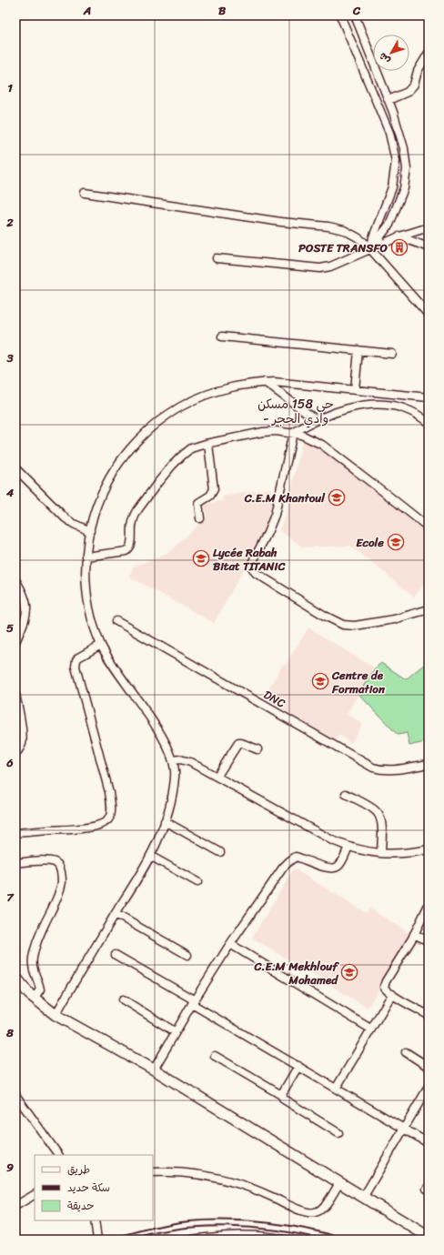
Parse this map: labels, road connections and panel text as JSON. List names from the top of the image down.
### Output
{
  "streets": {
    "street": ["DNC"]
  },
  "districts": ["حي 158 مسكن - وادي الحجر"],
  "places": {
    "building": ["POSTE TRANSFO"],
    "school or university": [
      "C.E.M Khantoul",
      "Ecole",
      "Lycée Rabah Bitat TITANIC",
      "Centre de Formation",
      "C.E.M Mekhlouf Mohamed"
    ]
  },
  "legend": ["طريق", "سكة حديد", "حديقة"],
  "north": "bottom left",
  "grid": {
    "columns": ["A", "B", "C"],
    "rows": [
      "1",
      "2",
      "3",
      "4",
      "5",
      "6",
      "7",
      "8",
      "9"
    ]
  }
}
